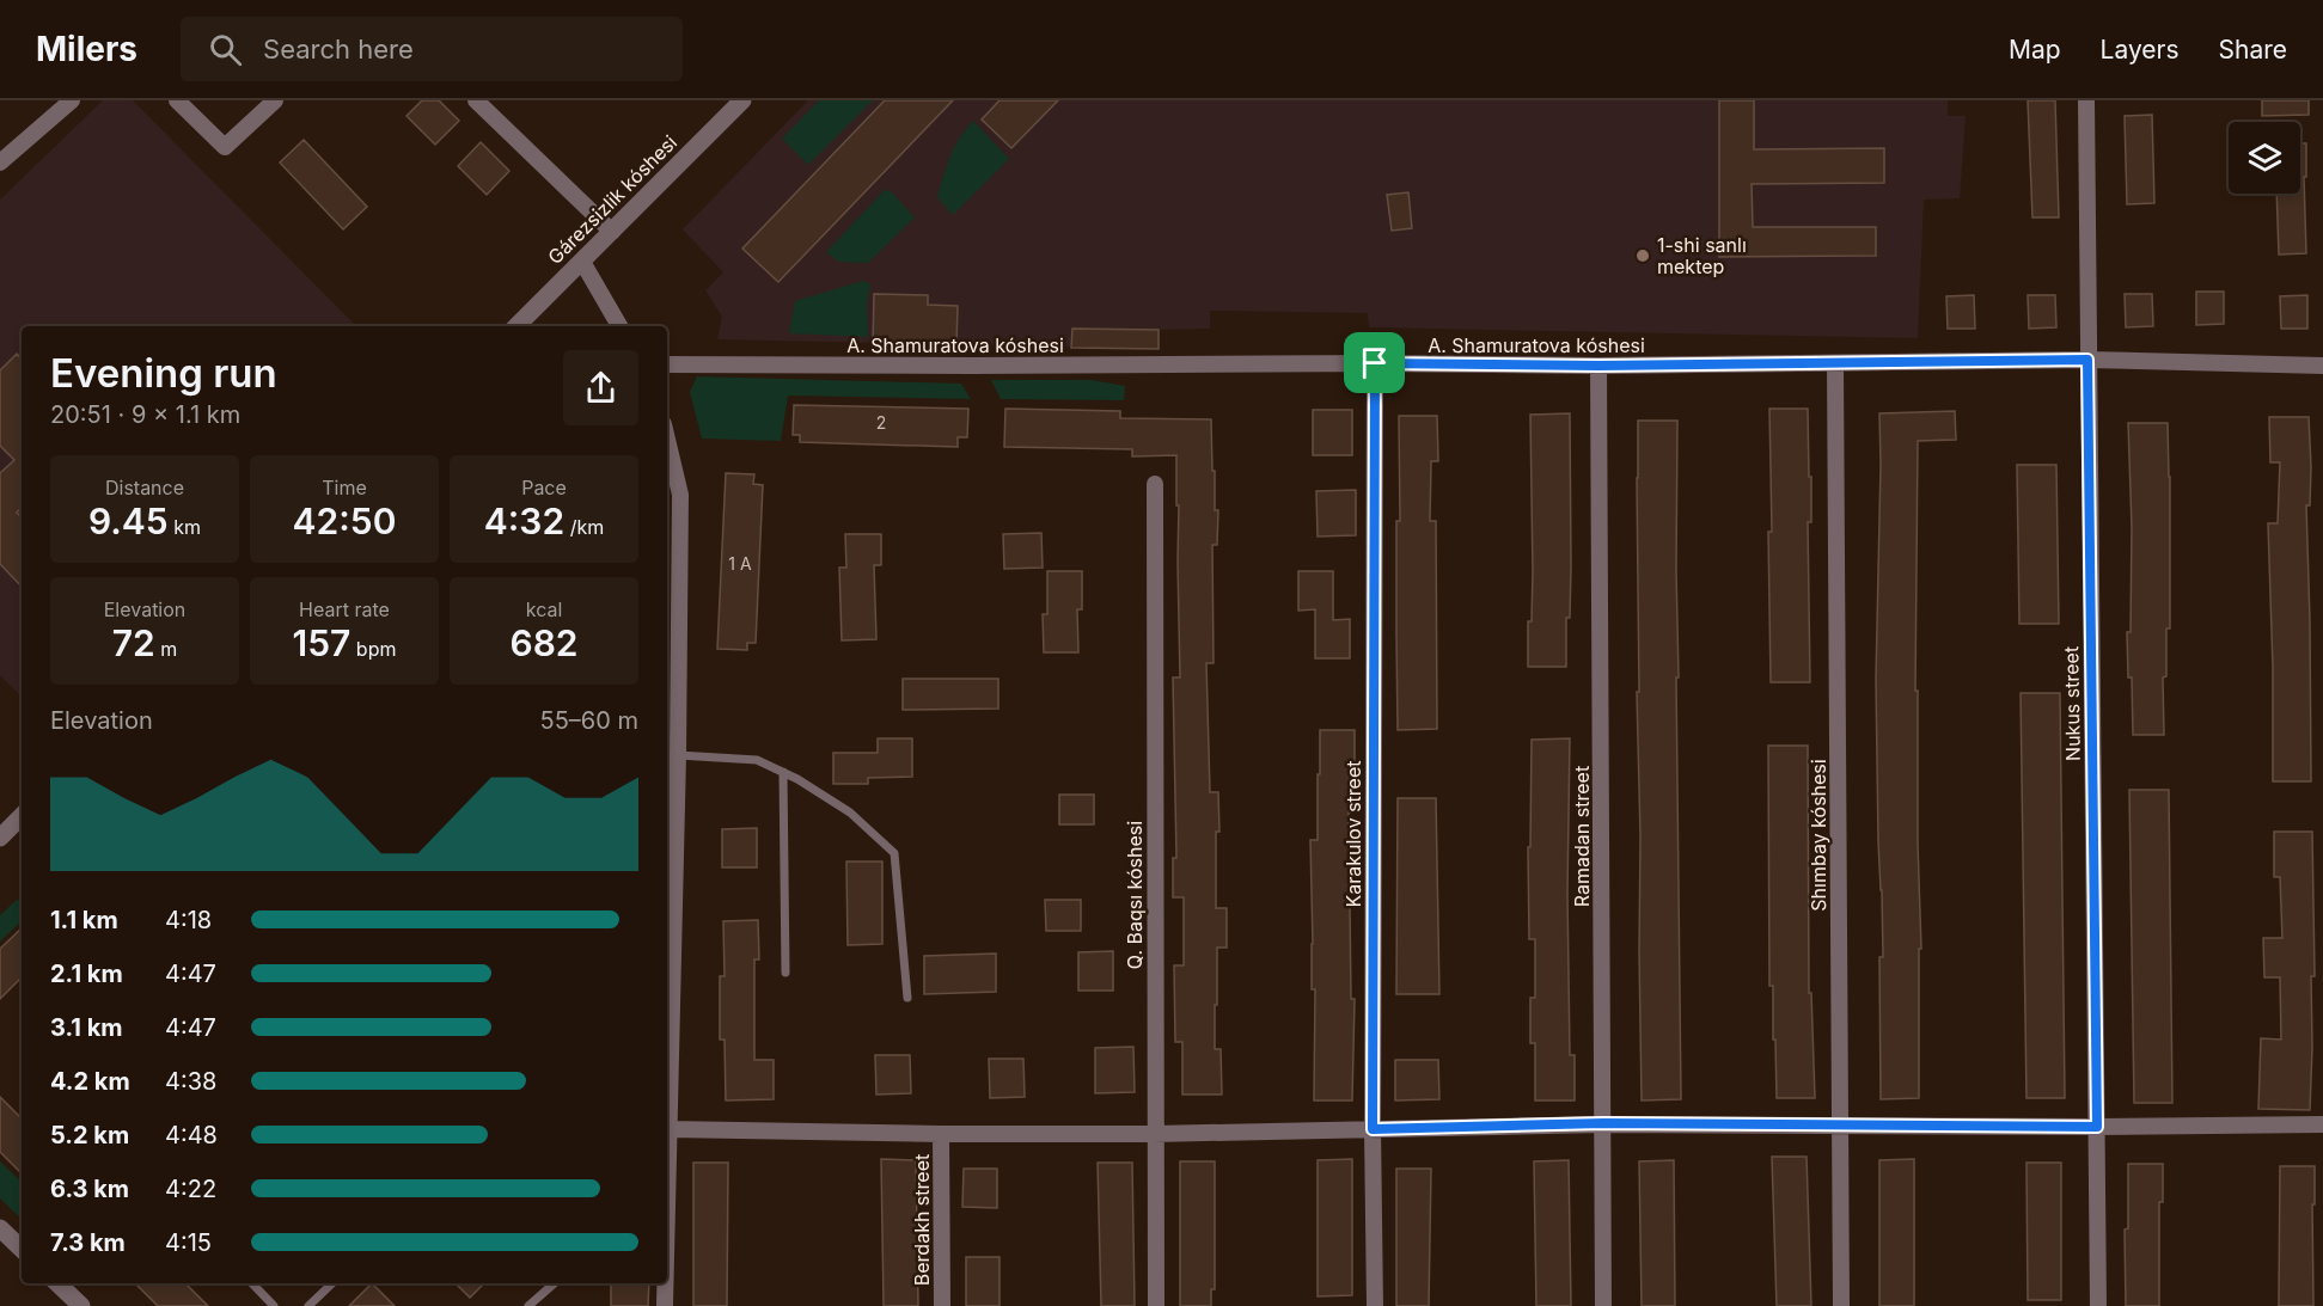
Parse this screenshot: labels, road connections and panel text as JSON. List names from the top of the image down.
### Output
{
  "streets": {
    "street": [
      "Gárezsizlik kóshesi",
      "A. Shamuratova kóshesi",
      "Nukus street",
      "Karakulov street",
      "Shımbay kóshesi",
      "Ramadan street",
      "Q. Baqsı kóshesi",
      "Berdakh street"
    ]
  },
  "crossings": [
    ["A. Shamuratova kóshesi", "Nukus street"],
    ["A. Shamuratova kóshesi", "Karakulov street"],
    ["A. Shamuratova kóshesi", "Shımbay kóshesi"],
    ["A. Shamuratova kóshesi", "Ramadan street"]
  ],
  "places": ["1-shi sanlı mektep"],
  "house_numbers": ["2", "1 А"],
  "page": {
    "header": "Milers",
    "search": "Search here",
    "nav": ["Map", "Layers", "Share"],
    "heading": ["Evening run", "20:51 · 9 × 1.1 km"],
    "stats": [
      ["Distance", "9.45 km"],
      ["Time", "42:50"],
      ["Pace", "4:32 /km"],
      ["Elevation", "72 m"],
      ["Heart rate", "157 bpm"],
      ["kcal", "682"]
    ],
    "chart": ["Elevation", "55–60 m"],
    "list": [
      {
        "name": "1.1 km",
        "note": "4:18"
      },
      {
        "name": "2.1 km",
        "note": "4:47"
      },
      {
        "name": "3.1 km",
        "note": "4:47"
      },
      {
        "name": "4.2 km",
        "note": "4:38"
      },
      {
        "name": "5.2 km",
        "note": "4:48"
      },
      {
        "name": "6.3 km",
        "note": "4:22"
      },
      {
        "name": "7.3 km",
        "note": "4:15"
      }
    ]
  }
}
